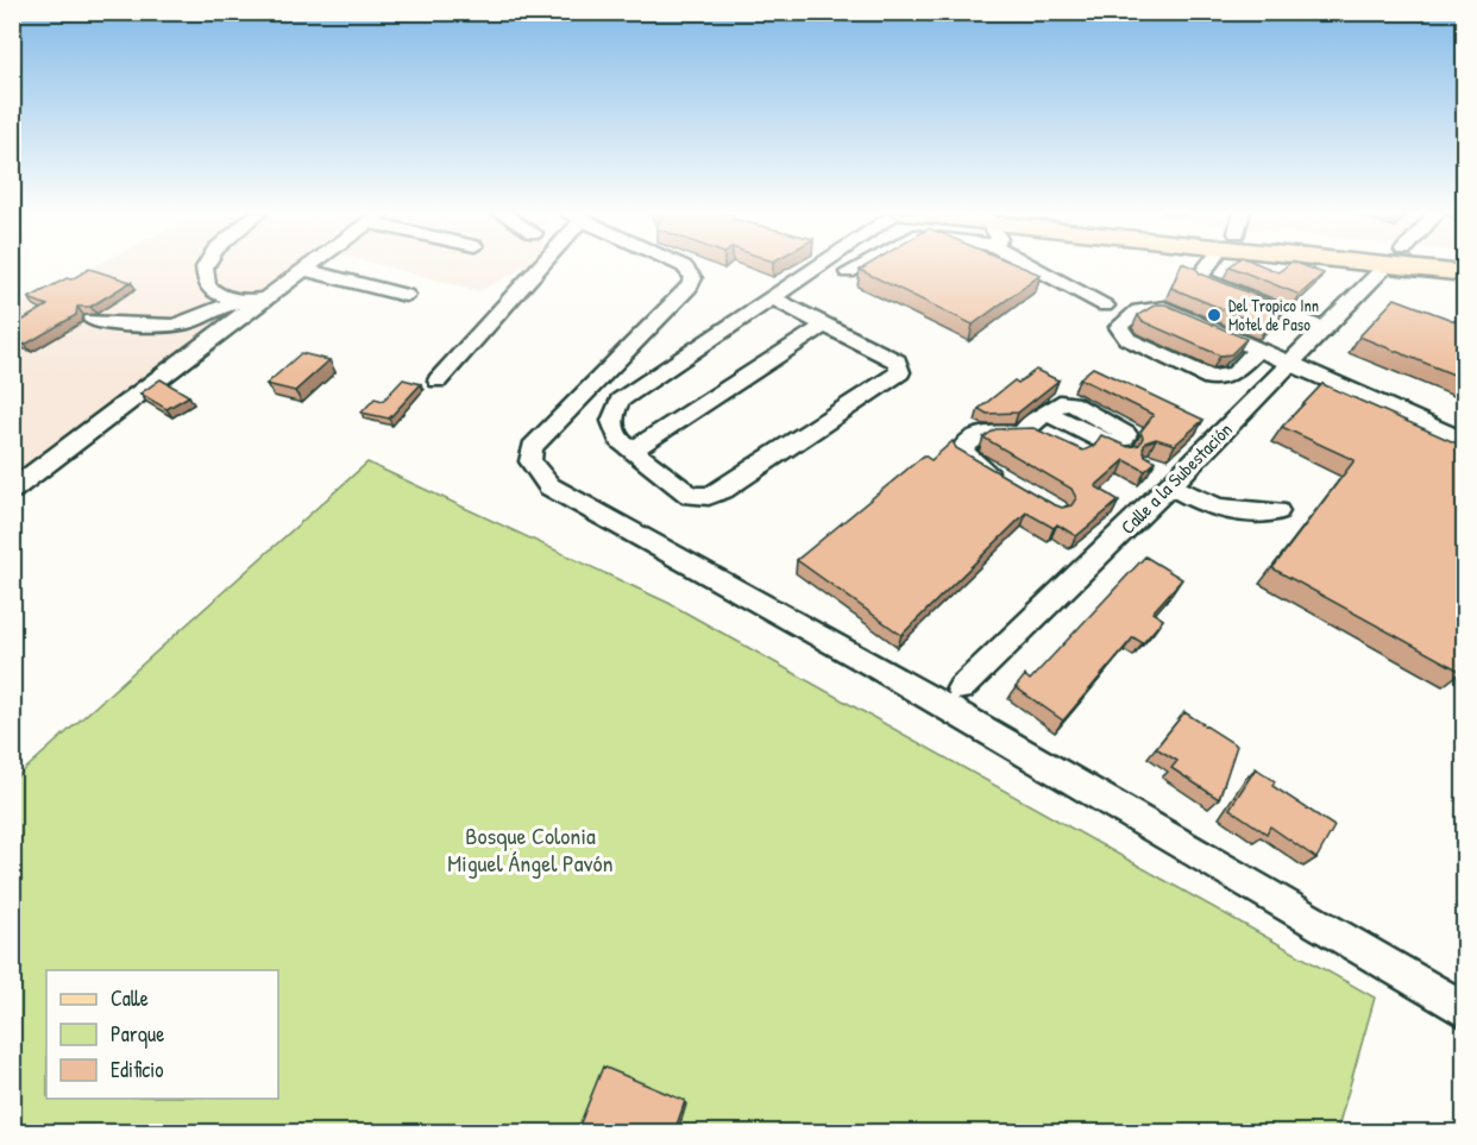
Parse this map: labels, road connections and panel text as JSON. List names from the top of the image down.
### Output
{
  "streets": {
    "street": ["Calle a la Subestación"]
  },
  "parks": ["Bosque Colonia Miguel Ángel Pavón"],
  "places": ["Del Tropico Inn Motel de Paso"],
  "legend": ["Calle", "Parque", "Edificio"]
}
